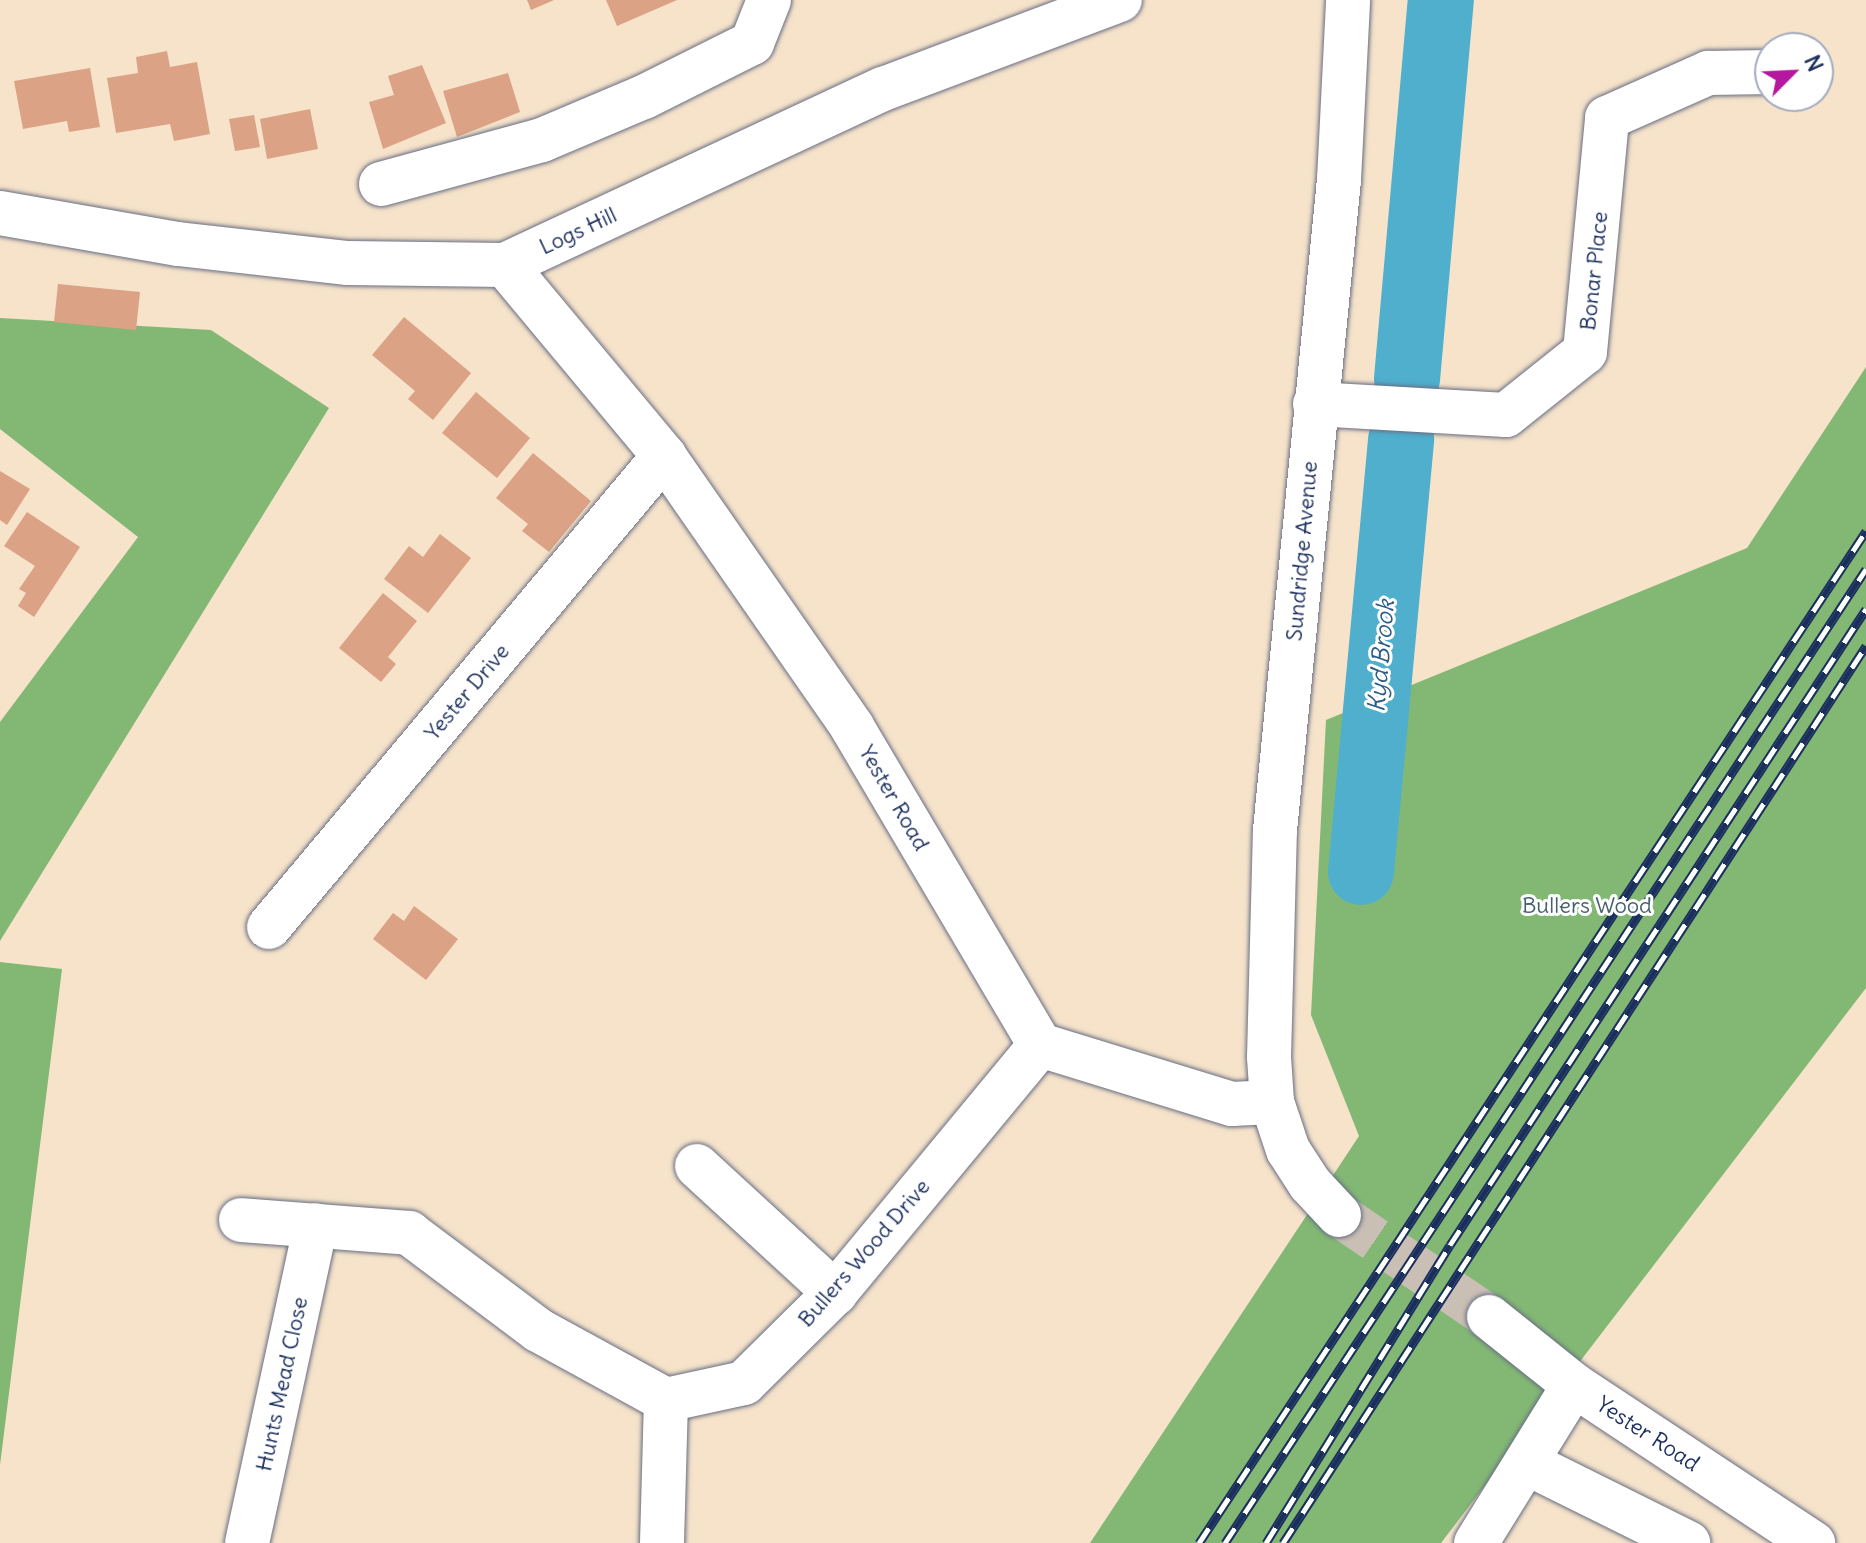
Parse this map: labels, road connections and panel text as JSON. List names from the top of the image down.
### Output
{
  "streets": {
    "street": [
      "Logs Hill",
      "Bonar Place",
      "Sundridge Avenue",
      "Yester Drive",
      "Yester Road",
      "Bullers Wood Drive",
      "Hunts Mead Close"
    ]
  },
  "crossings": [
    ["Logs Hill", "Yester Road"],
    ["Bonar Place", "Sundridge Avenue"],
    ["Yester Drive", "Yester Road"],
    ["Yester Road", "Bullers Wood Drive"]
  ],
  "water": ["Kyd Brook"],
  "parks": ["Bullers Wood"],
  "north": "top right"
}
